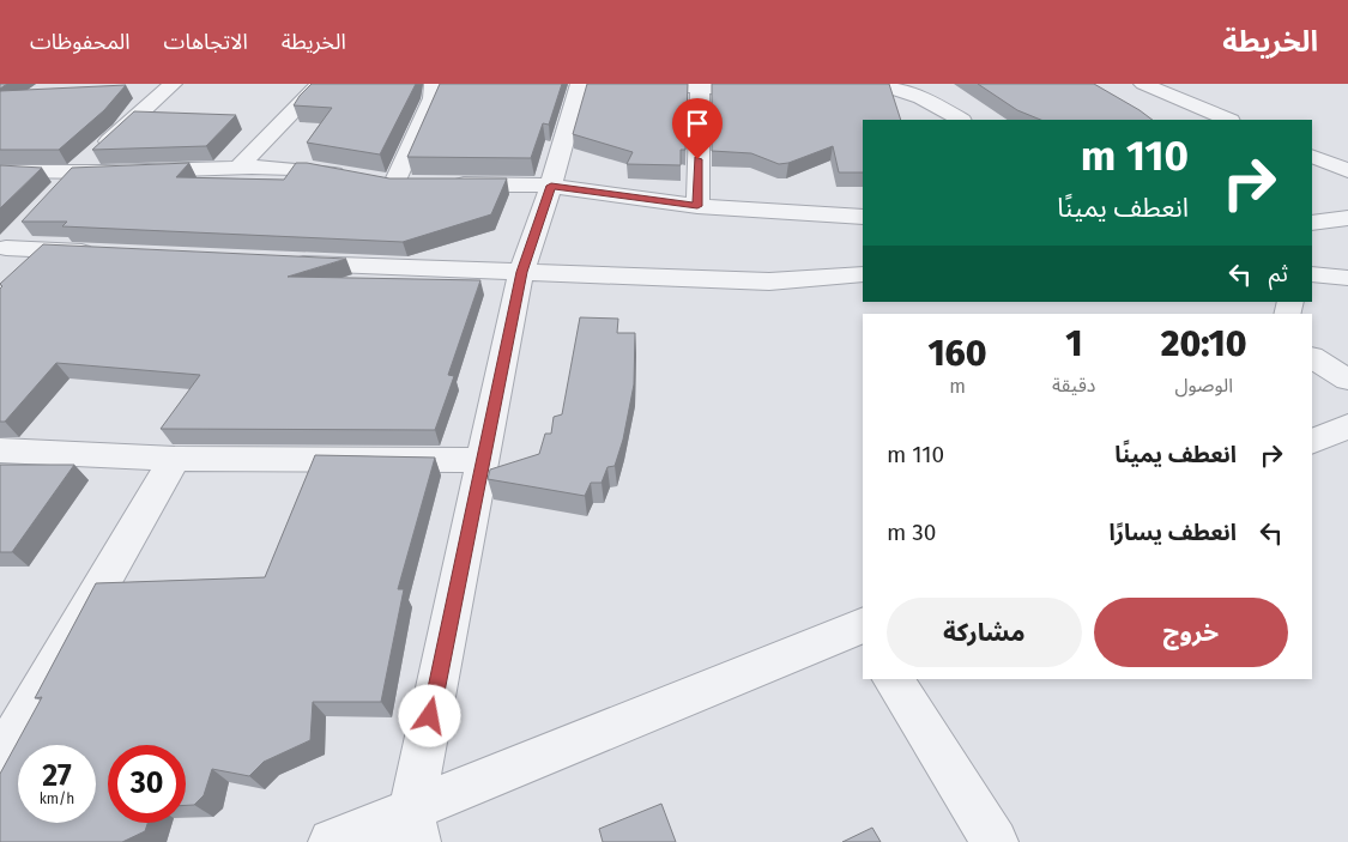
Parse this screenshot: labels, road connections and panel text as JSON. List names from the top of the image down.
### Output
{
  "page": {
    "header": "الخريطة",
    "nav": ["الخريطة", "الاتجاهات", "المحفوظات"],
    "turn": ["110 m", "انعطف يمينًا"],
    "then": "ثم",
    "eta": [
      "20:10",
      "الوصول",
      "1",
      "دقيقة",
      "160",
      "m"
    ],
    "list": [
      {
        "name": "انعطف يمينًا",
        "value": "110 m"
      },
      {
        "name": "انعطف يسارًا",
        "value": "30 m"
      }
    ],
    "buttons": ["خروج", "مشاركة"],
    "speed": "27 km/h",
    "limit": "30"
  }
}
